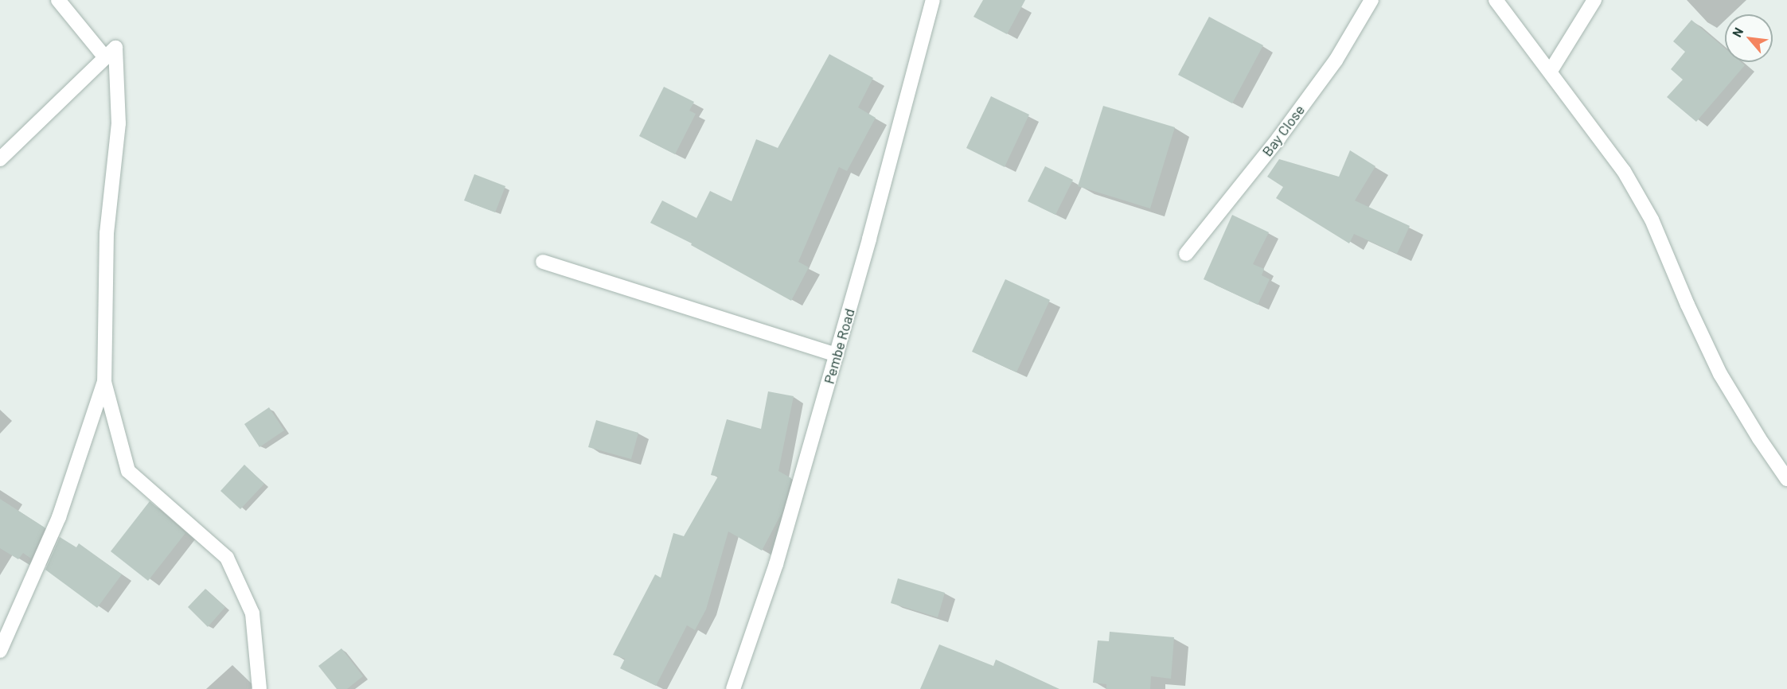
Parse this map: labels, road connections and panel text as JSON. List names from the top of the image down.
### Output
{
  "streets": {
    "street": ["Bay Close", "Pembe Road"]
  },
  "north": "top left"
}
